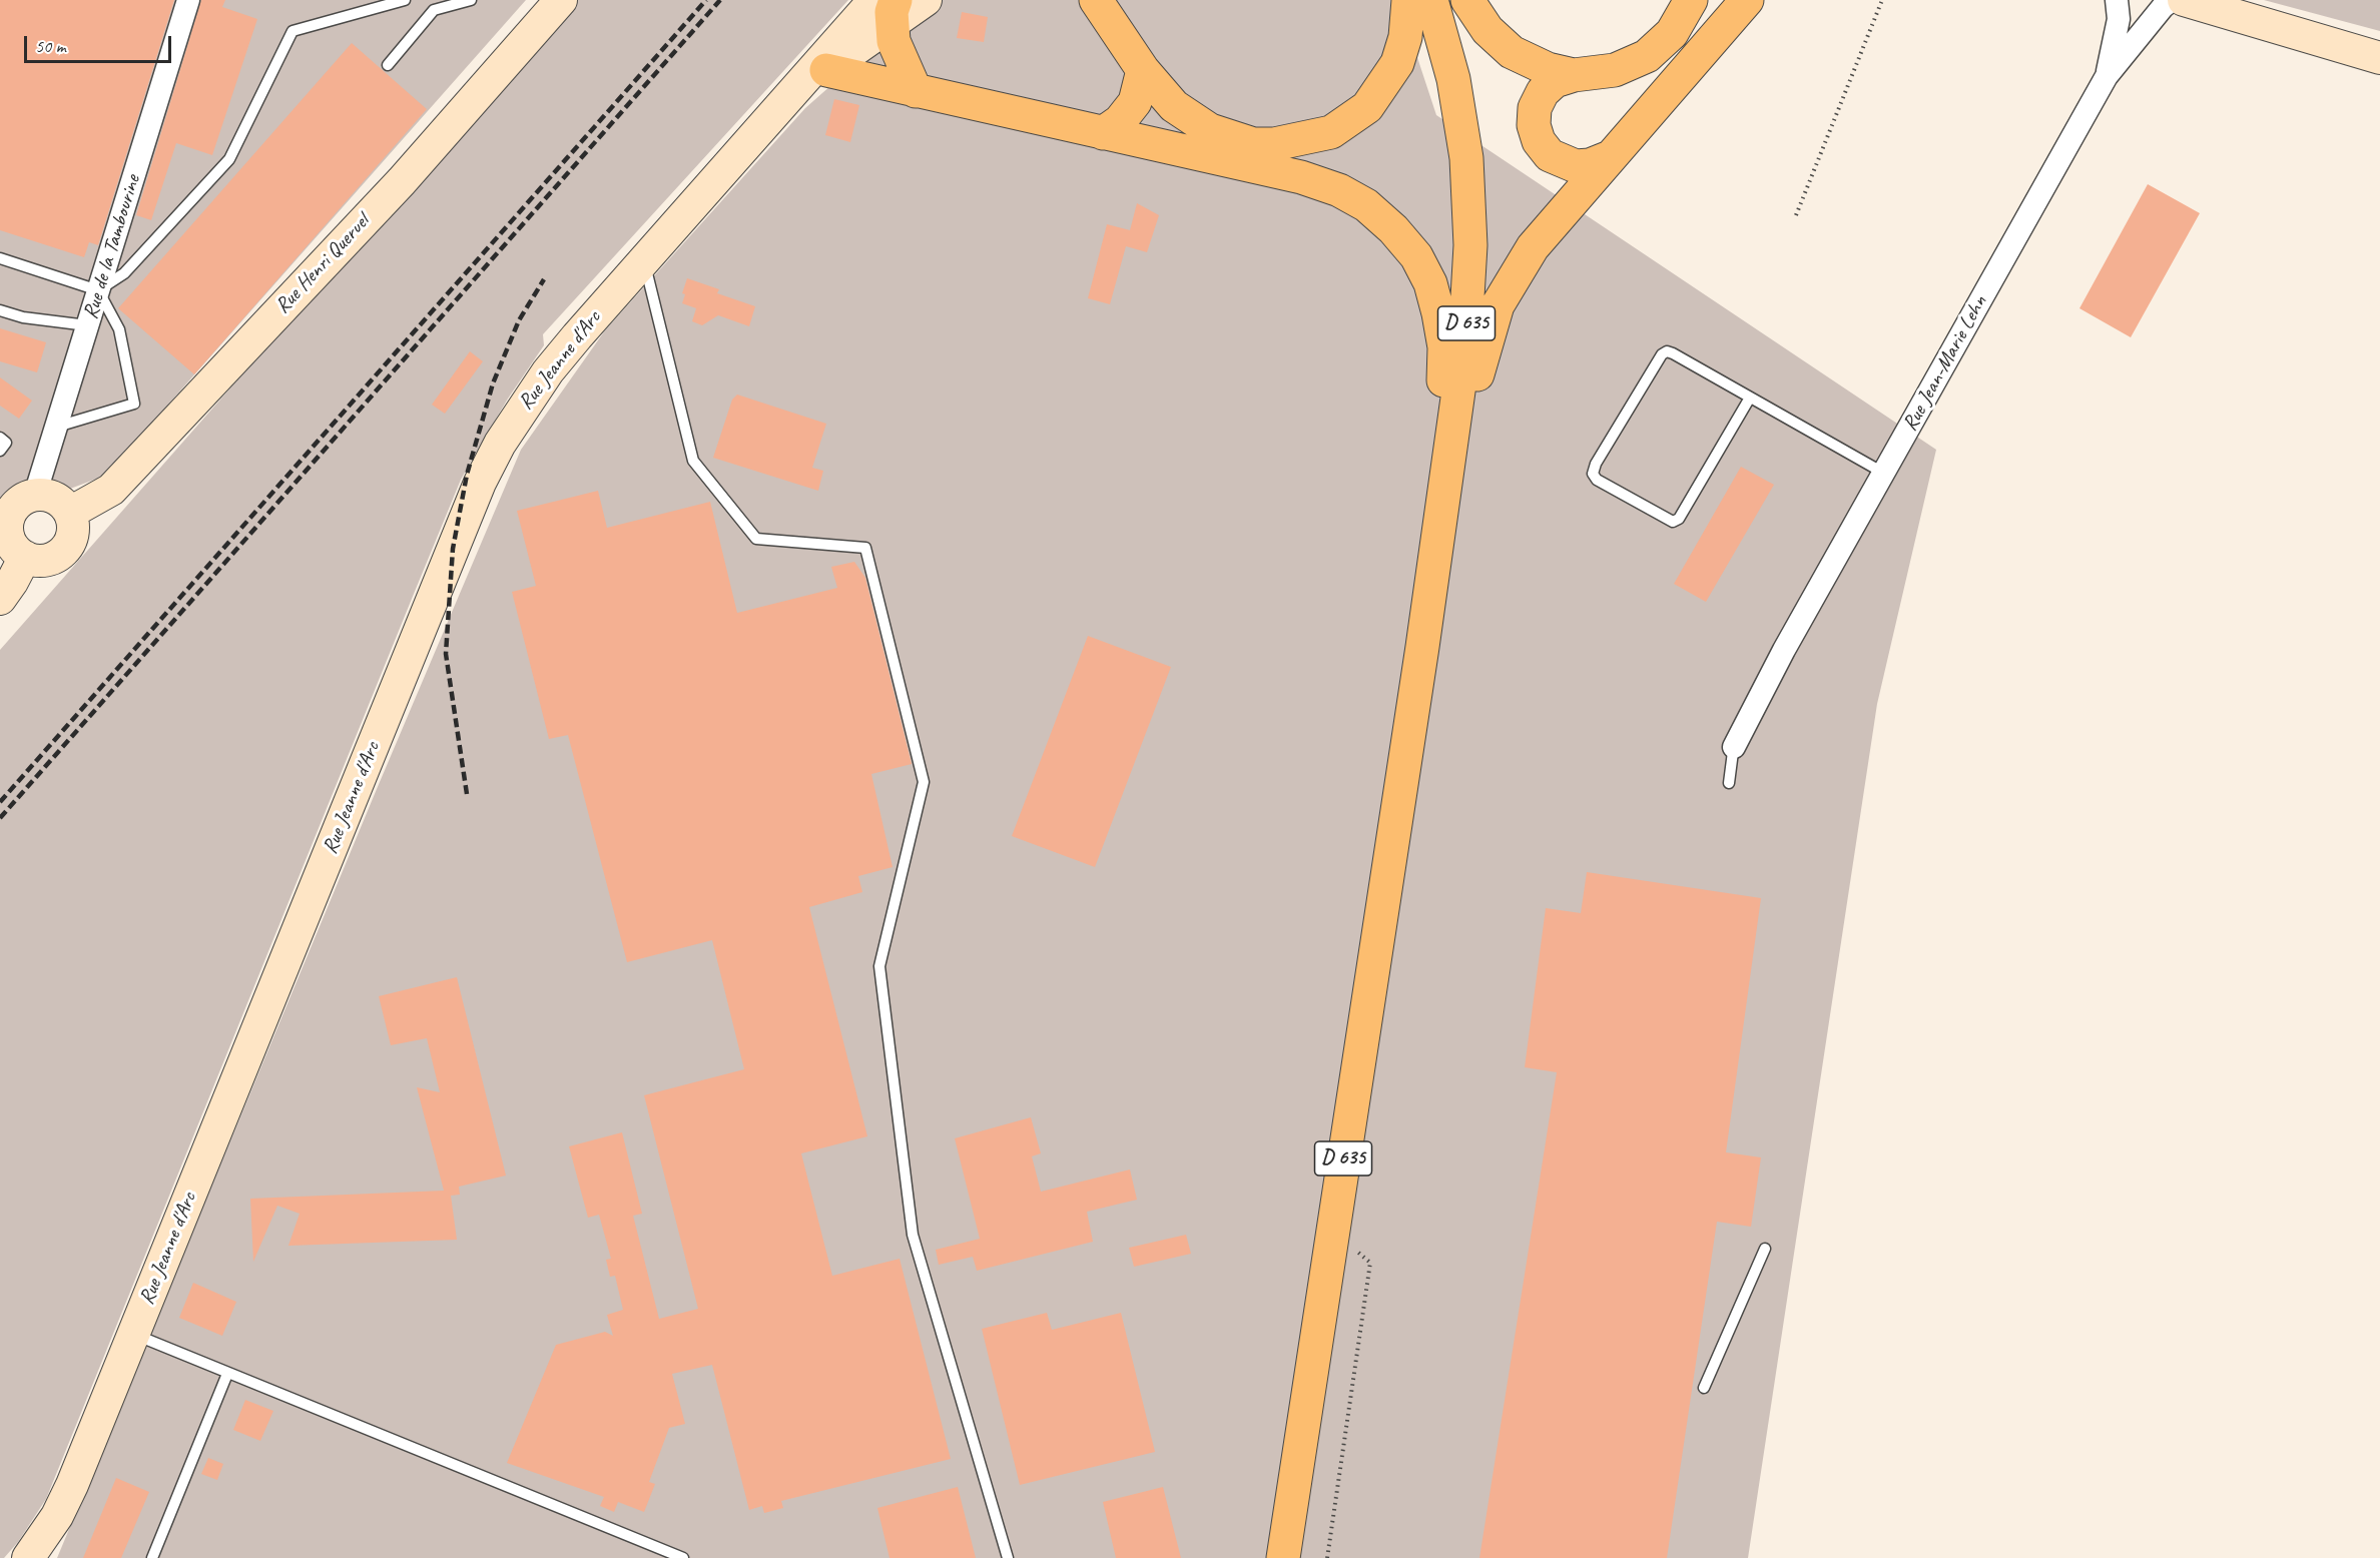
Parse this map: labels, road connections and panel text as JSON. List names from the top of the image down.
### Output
{
  "streets": {
    "main road": ["Rue Henri Queruel", "D 635", "Rue Jeanne d'Arc"],
    "street": ["Rue de la Tambourine", "Rue Jean-Marie Lehn"]
  },
  "crossings": [
    ["Rue de la Tambourine", "Rue Henri Queruel"]
  ],
  "scale_bar": "50 m"
}
